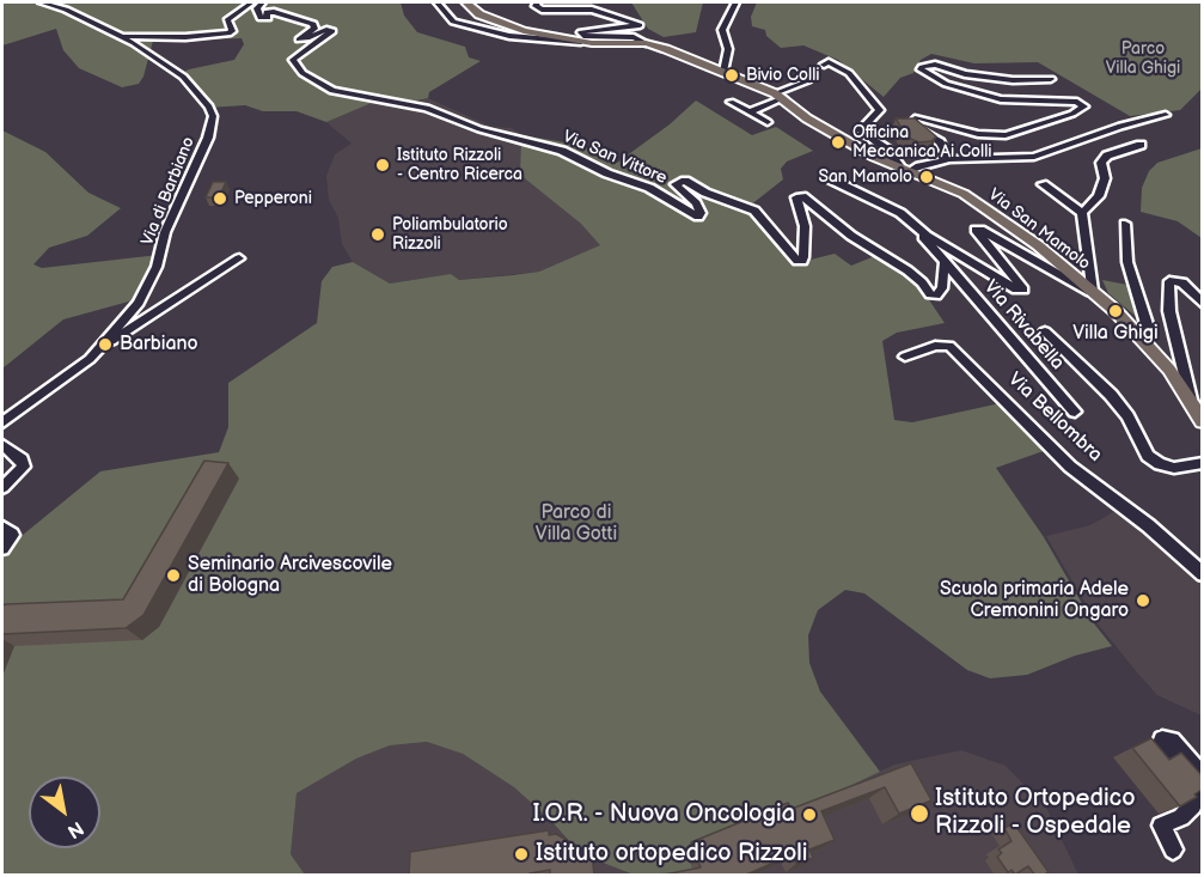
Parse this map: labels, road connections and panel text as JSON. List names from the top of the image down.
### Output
{
  "streets": {
    "main road": ["Via San Mamolo"],
    "street": [
      "Via San Vittore",
      "Via di Barbiano",
      "Via Rivabella",
      "Via Bellombra"
    ]
  },
  "crossings": [
    ["Via San Vittore", "Via Rivabella"]
  ],
  "parks": ["Parco Villa Ghigi", "Parco di Villa Gotti"],
  "places": [
    "Bivio Colli",
    "Officina Meccanica Ai Colli",
    "Istituto Rizzoli - Centro Ricerca",
    "San Mamolo",
    "Pepperoni",
    "Poliambulatorio Rizzoli",
    "Villa Ghigi",
    "Barbiano",
    "Seminario Arcivescovile di Bologna",
    "Scuola primaria Adele Cremonini Ongaro",
    "Istituto Ortopedico Rizzoli - Ospedale",
    "I.O.R. - Nuova Oncologia",
    "Istituto ortopedico Rizzoli"
  ],
  "north": "bottom right"
}
